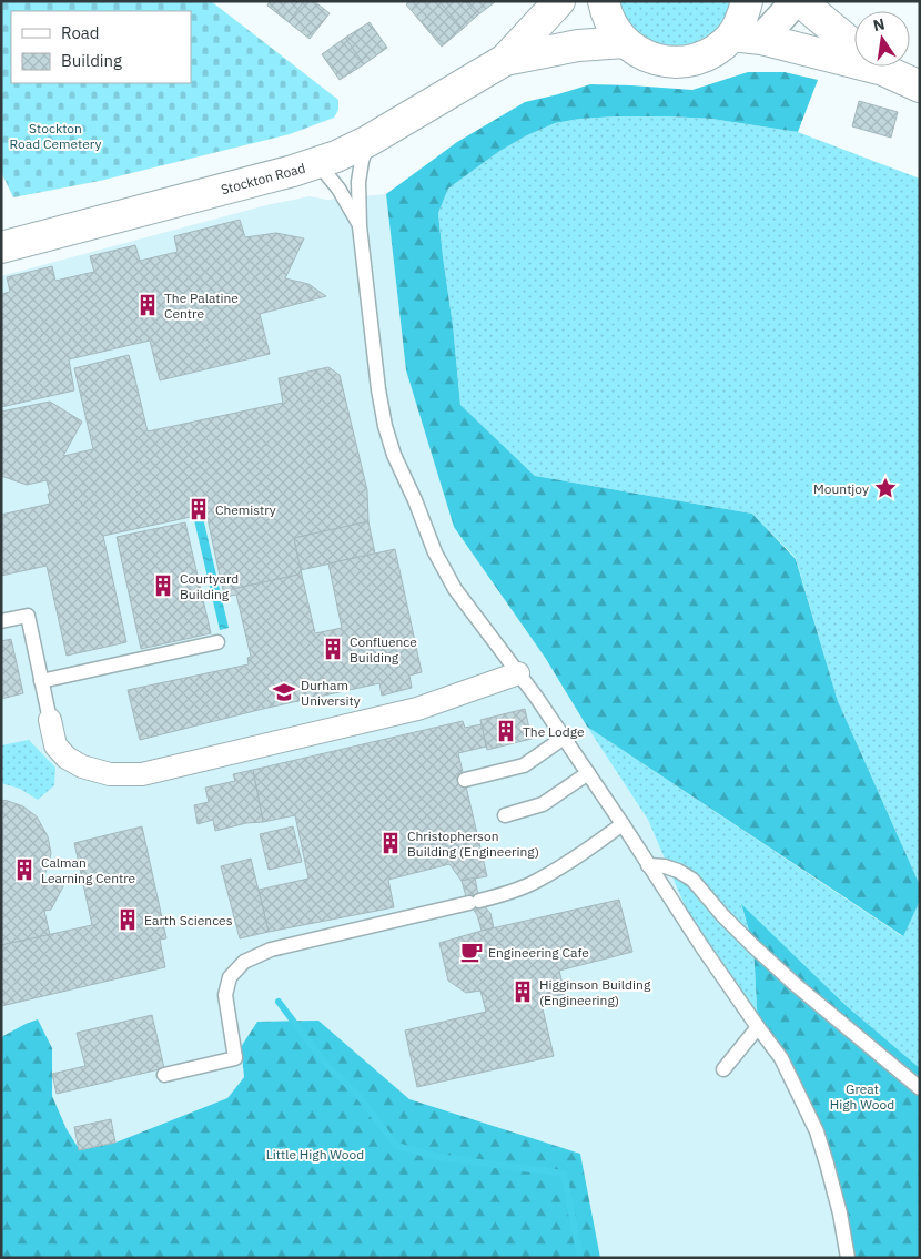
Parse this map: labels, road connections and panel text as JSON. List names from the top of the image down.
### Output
{
  "streets": {
    "main road": ["Stockton Road"]
  },
  "parks": ["Stockton Road Cemetery", "Great High Wood", "Little High Wood"],
  "places": {
    "building": [
      "The Palatine Centre",
      "Chemistry",
      "Courtyard Building",
      "Confluence Building",
      "The Lodge",
      "Christopherson Building (Engineering)",
      "Calman Learning Centre",
      "Earth Sciences",
      "Higginson Building (Engineering)"
    ],
    "place": ["Mountjoy"],
    "school or university": ["Durham University"],
    "cafe": ["Engineering Cafe"]
  },
  "legend": ["Road", "Building"],
  "north": "top"
}
